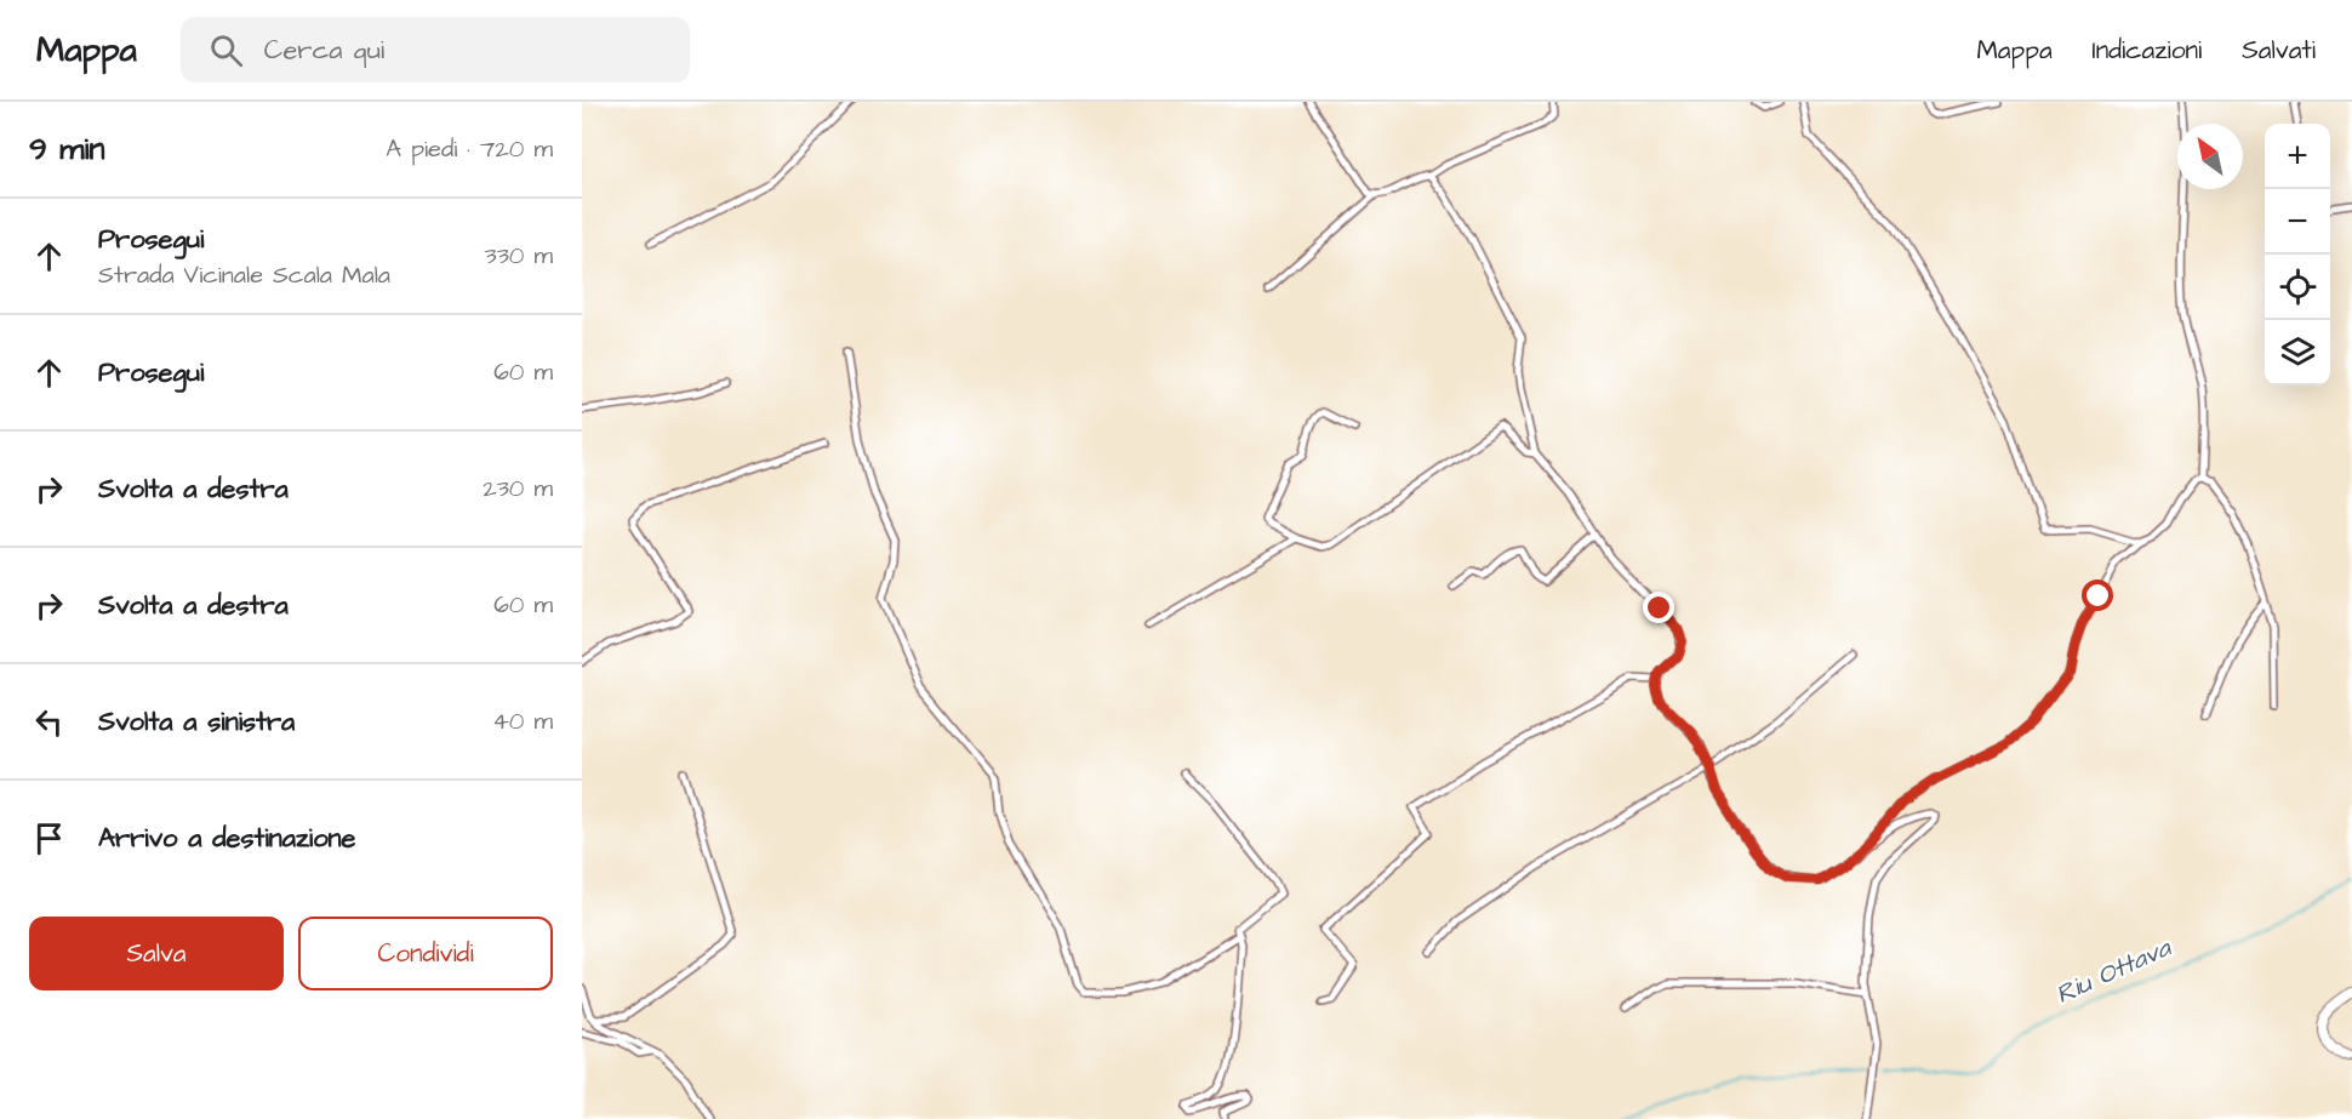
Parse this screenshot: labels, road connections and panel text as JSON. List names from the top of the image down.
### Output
{
  "water": ["Riu Ottava"],
  "north": "top left",
  "page": {
    "header": "Mappa",
    "search": "Cerca qui",
    "nav": ["Mappa", "Indicazioni", "Salvati"],
    "heading": ["9 min", "A piedi · 720 m"],
    "map_buttons": ["+", "−"],
    "list": [
      ["Prosegui", "Strada Vicinale Scala Mala", "330 m"],
      ["Prosegui", "60 m"],
      ["Svolta a destra", "230 m"],
      ["Svolta a destra", "60 m"],
      ["Svolta a sinistra", "40 m"],
      "Arrivo a destinazione"
    ],
    "buttons": ["Salva", "Condividi"]
  }
}
